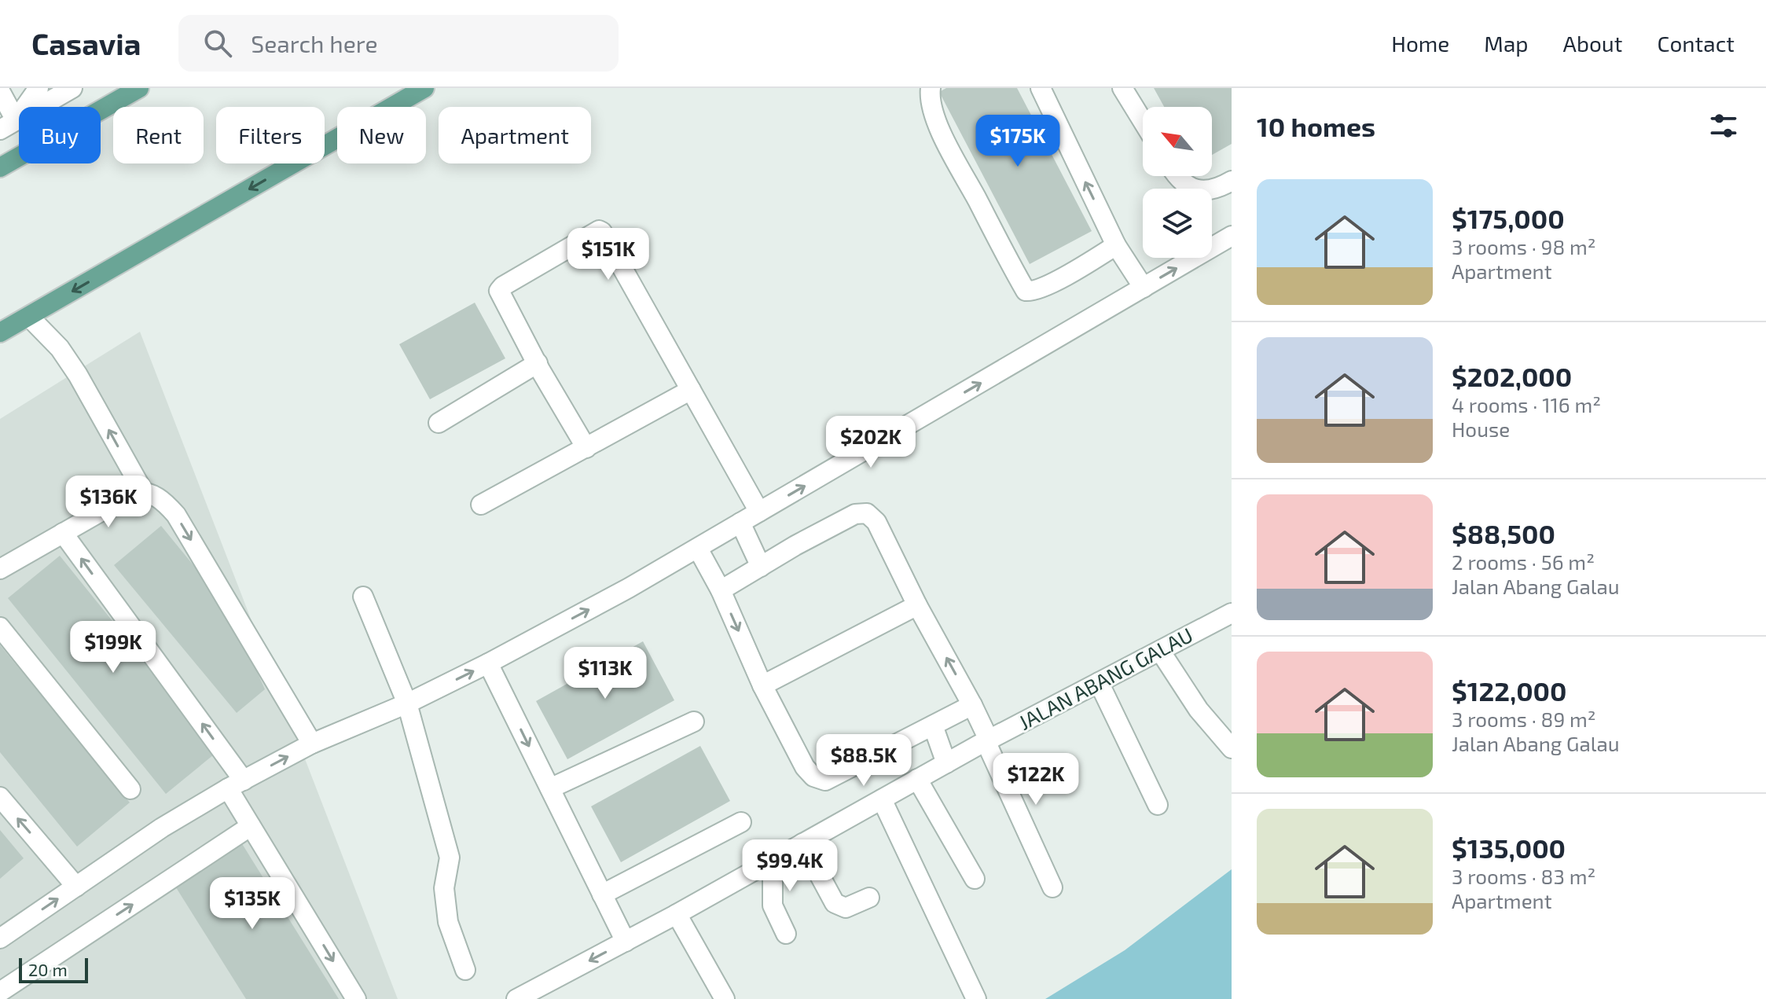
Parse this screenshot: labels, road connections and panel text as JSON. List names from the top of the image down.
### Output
{
  "streets": {
    "street": ["JALAN ABANG GALAU"]
  },
  "scale_bar": "20 m",
  "north": "top left",
  "page": {
    "header": "Casavia",
    "search": "Search here",
    "nav": [
      "Home",
      "Map",
      "About",
      "Contact"
    ],
    "heading": "10 homes",
    "chip": [
      "Buy",
      "Rent",
      "Filters",
      "New",
      "Apartment"
    ],
    "price": [
      "$175K",
      "$151K",
      "$202K",
      "$136K",
      "$199K",
      "$113K",
      "$88.5K",
      "$122K",
      "$99.4K",
      "$135K"
    ],
    "list": [
      {
        "name": "$175,000",
        "note": "3 rooms · 98 m² · Apartment"
      },
      {
        "name": "$202,000",
        "note": "4 rooms · 116 m² · House"
      },
      {
        "name": "$88,500",
        "note": "2 rooms · 56 m² · Jalan Abang Galau"
      },
      {
        "name": "$122,000",
        "note": "3 rooms · 89 m² · Jalan Abang Galau"
      },
      {
        "name": "$135,000",
        "note": "3 rooms · 83 m² · Apartment"
      }
    ],
    "scale": "20 m"
  }
}
